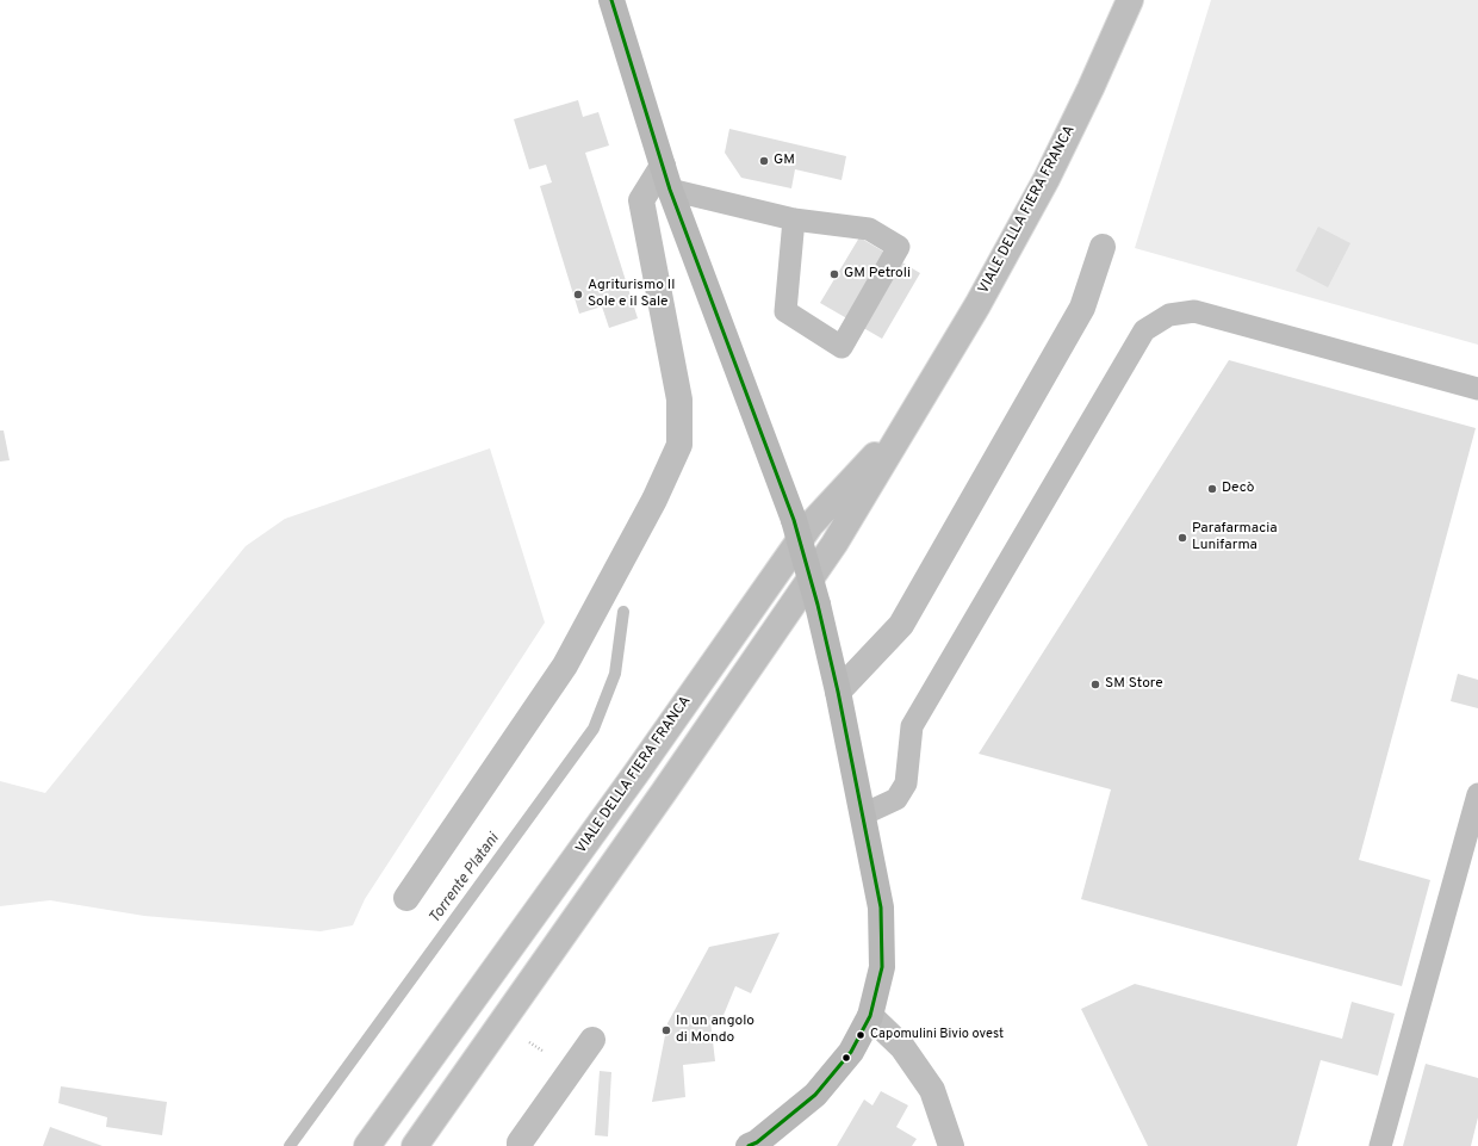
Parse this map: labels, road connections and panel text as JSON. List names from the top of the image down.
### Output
{
  "streets": {
    "main road": ["VIALE DELLA FIERA FRANCA"]
  },
  "water": ["Torrente Platani"],
  "places": [
    "GM",
    "GM Petroli",
    "Agriturismo Il Sole e il Sale",
    "Decò",
    "Parafarmacia Lunifarma",
    "SM Store",
    "In un angolo di Mondo",
    "Capomulini Bivio ovest"
  ]
}
